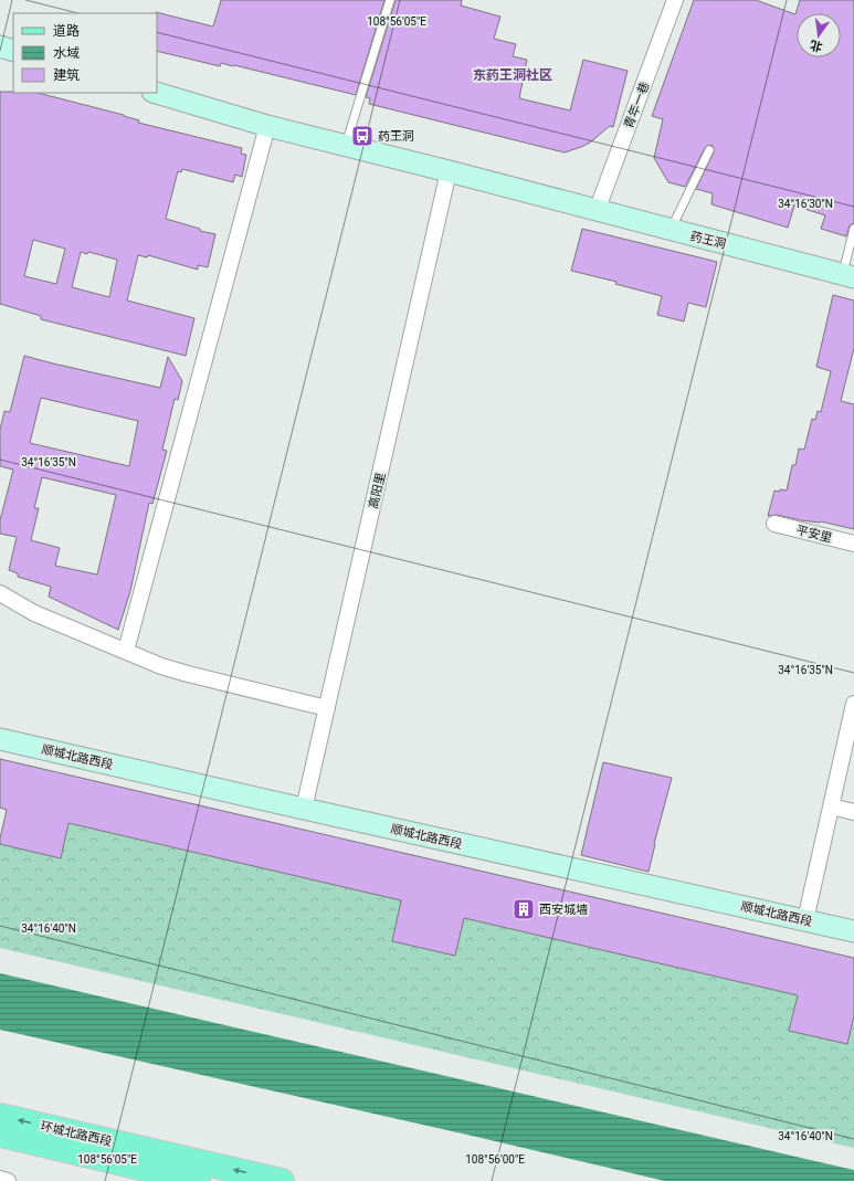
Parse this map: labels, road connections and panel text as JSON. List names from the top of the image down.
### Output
{
  "streets": {
    "main road": ["环城北路西段"],
    "street": [
      "青年一巷",
      "药王洞",
      "高阳里",
      "平安里",
      "顺城北路西段"
    ]
  },
  "crossings": [
    ["青年一巷", "药王洞"],
    ["药王洞", "高阳里"],
    ["高阳里", "顺城北路西段"]
  ],
  "districts": ["东药王洞社区"],
  "places": {
    "bus stop": ["药王洞"],
    "building": ["西安城墙"]
  },
  "legend": ["道路", "水域", "建筑"],
  "north": "bottom",
  "coordinates": [
    "108°56'05\"E",
    "34°16'30\"N",
    "34°16'35\"N",
    "34°16'40\"N",
    "108°56'00\"E"
  ]
}
